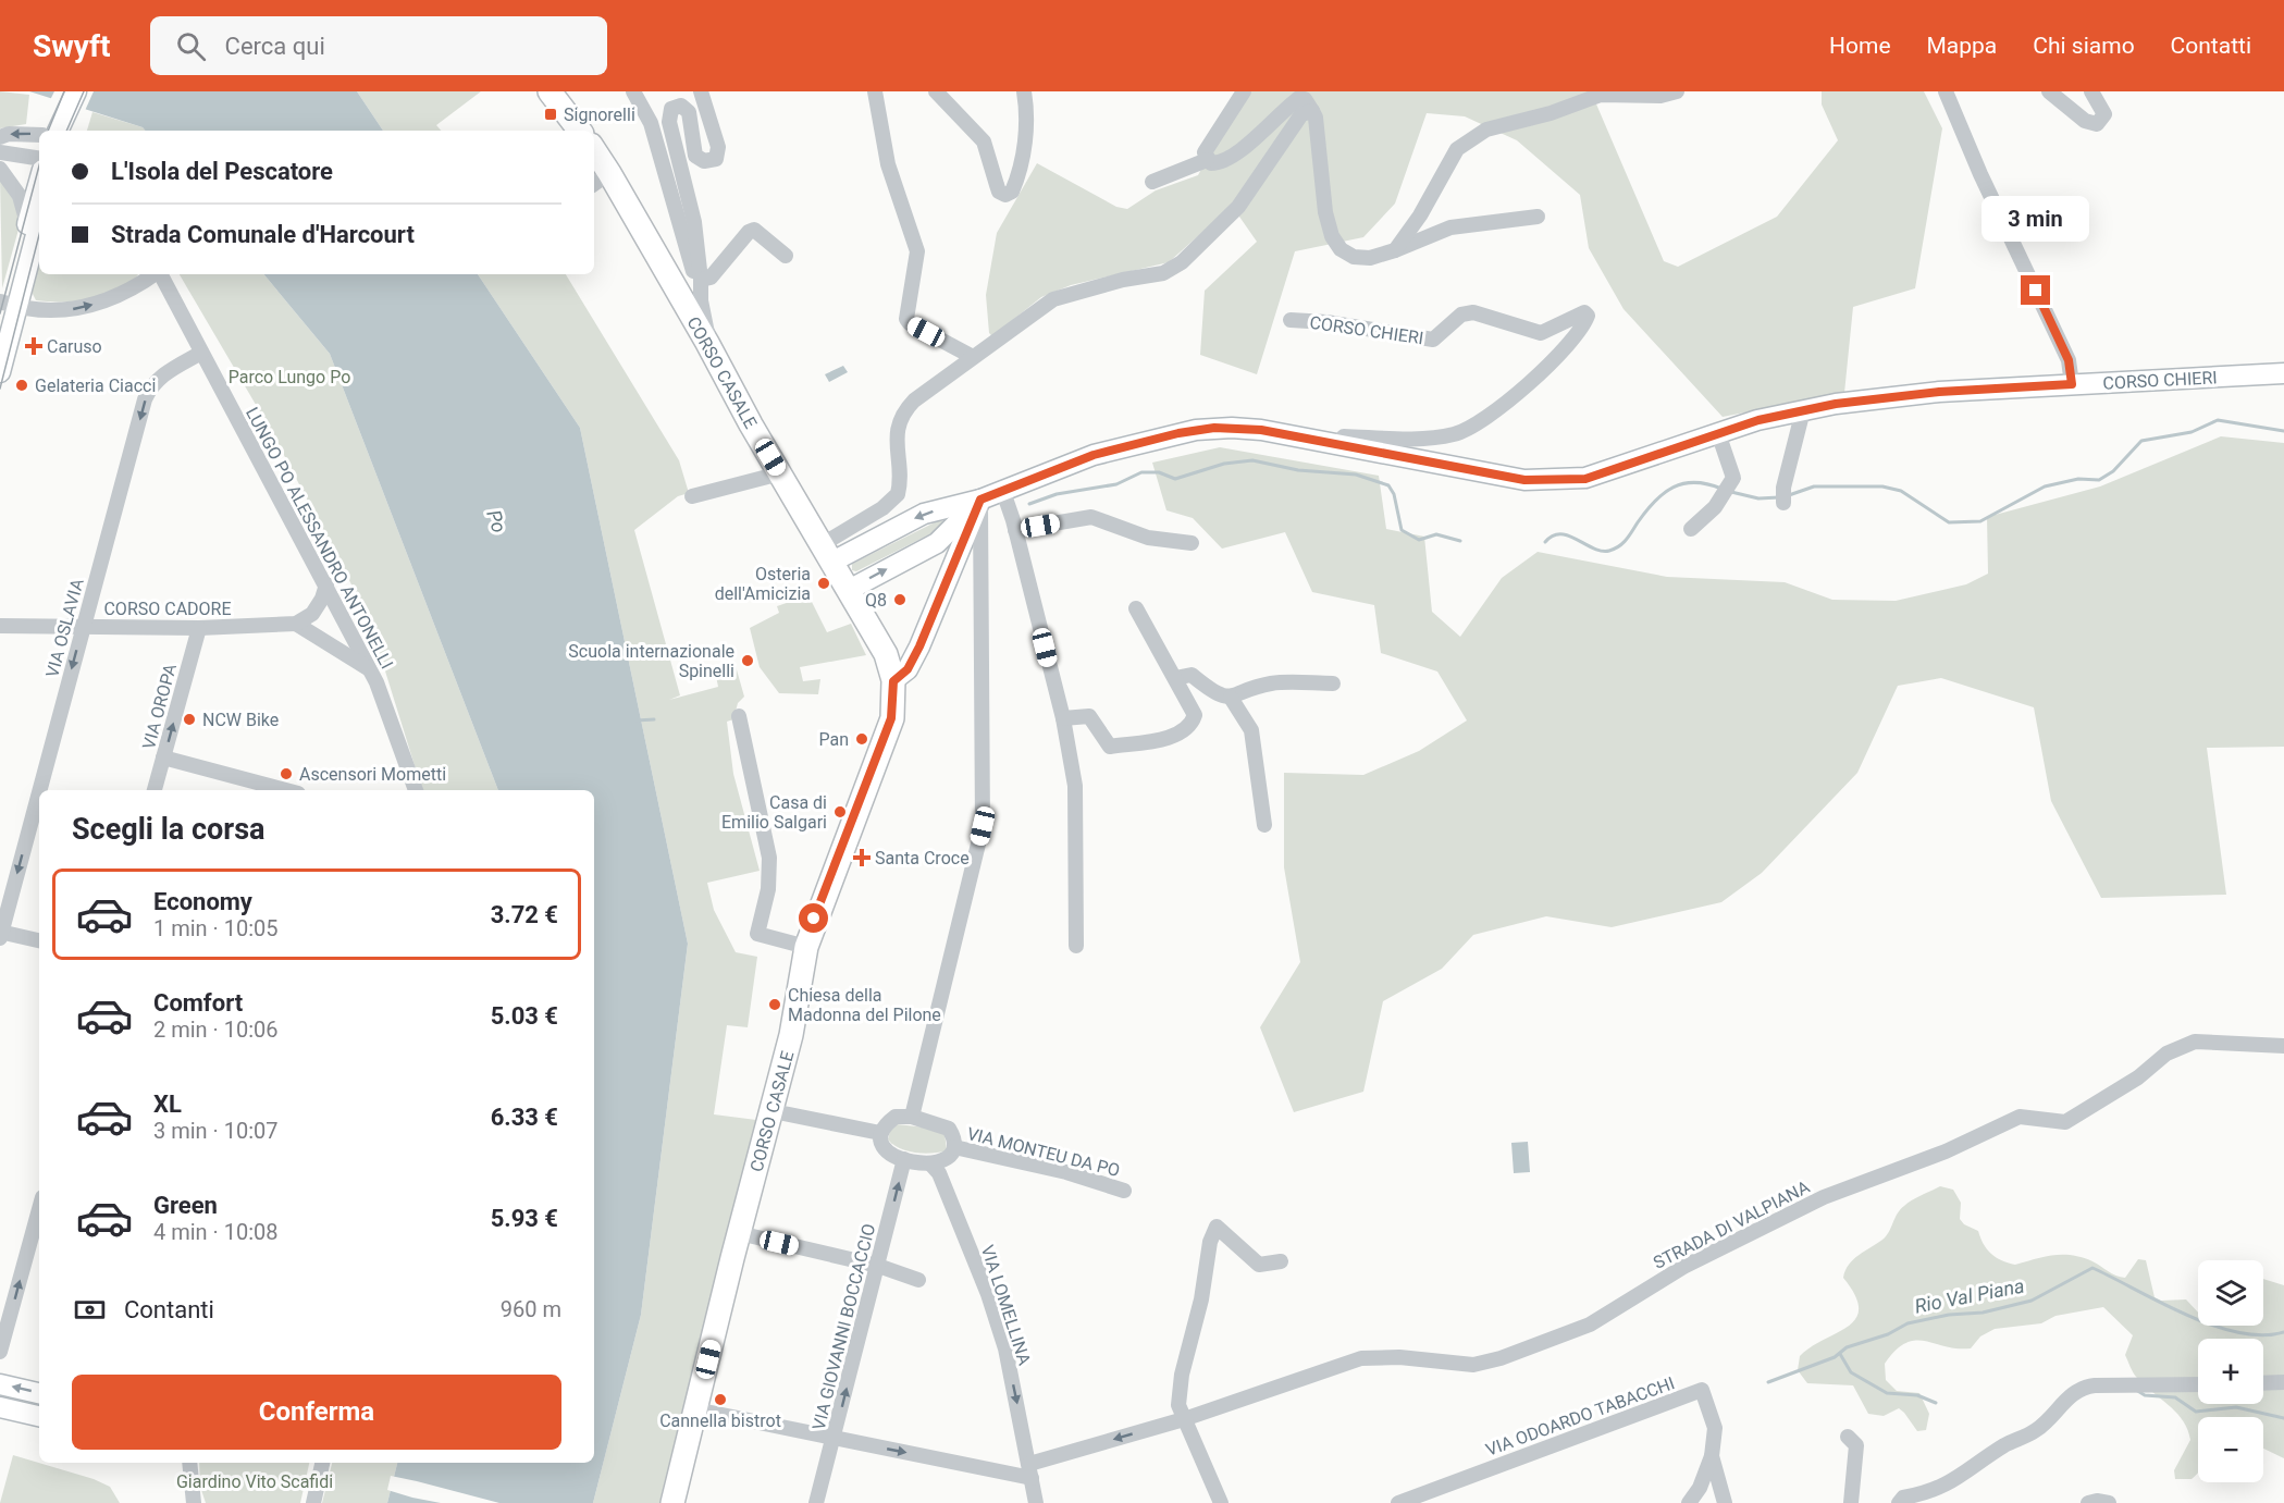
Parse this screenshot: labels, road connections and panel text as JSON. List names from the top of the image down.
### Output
{
  "streets": {
    "main road": ["CORSO CHIERI", "CORSO CASALE"],
    "street": [
      "LUNGO PO ALESSANDRO ANTONELLI",
      "CORSO CADORE",
      "VIA OSLAVIA",
      "VIA OROPA",
      "VIA MONTEU DA PO",
      "STRADA DI VALPIANA",
      "VIA LOMELLINA",
      "VIA GIOVANNI BOCCACCIO",
      "VIA ODOARDO TABACCHI"
    ]
  },
  "crossings": [
    ["LUNGO PO ALESSANDRO ANTONELLI", "VIA OSLAVIA"],
    ["CORSO CADORE", "VIA OSLAVIA"],
    ["CORSO CADORE", "VIA OROPA"],
    ["VIA MONTEU DA PO", "VIA LOMELLINA"],
    ["VIA MONTEU DA PO", "VIA GIOVANNI BOCCACCIO"],
    ["STRADA DI VALPIANA", "VIA LOMELLINA"],
    ["VIA LOMELLINA", "VIA GIOVANNI BOCCACCIO"]
  ],
  "one_way": [
    "VIA OSLAVIA",
    "VIA OROPA",
    "VIA LOMELLINA",
    "VIA GIOVANNI BOCCACCIO"
  ],
  "water": ["Po", "Rio Val Piana"],
  "parks": ["Parco Lungo Po", "Giardino Vito Scafidi"],
  "places": {
    "transit": ["Signorelli"],
    "health": ["Caruso", "Santa Croce"],
    "other": [
      "Gelateria Ciacci",
      "Osteria dell'Amicizia",
      "Q8",
      "Scuola internazionale Spinelli",
      "NCW Bike",
      "Pan",
      "Ascensori Mometti",
      "Casa di Emilio Salgari",
      "Chiesa della Madonna del Pilone",
      "Cannella bistrot"
    ]
  },
  "page": {
    "header": "Swyft",
    "search": "Cerca qui",
    "nav": [
      "Home",
      "Mappa",
      "Chi siamo",
      "Contatti"
    ],
    "banner": ["L'Isola del Pescatore", "Strada Comunale d'Harcourt"],
    "bubble": "3 min",
    "heading": "Scegli la corsa",
    "list": [
      {
        "name": "Economy",
        "note": "1 min · 10:05",
        "value": "3.72 €"
      },
      {
        "name": "Comfort",
        "note": "2 min · 10:06",
        "value": "5.03 €"
      },
      {
        "name": "XL",
        "note": "3 min · 10:07",
        "value": "6.33 €"
      },
      {
        "name": "Green",
        "note": "4 min · 10:08",
        "value": "5.93 €"
      }
    ],
    "map_buttons": ["+", "−"],
    "pay": ["Contanti", "960 m"],
    "buttons": "Conferma"
  }
}
